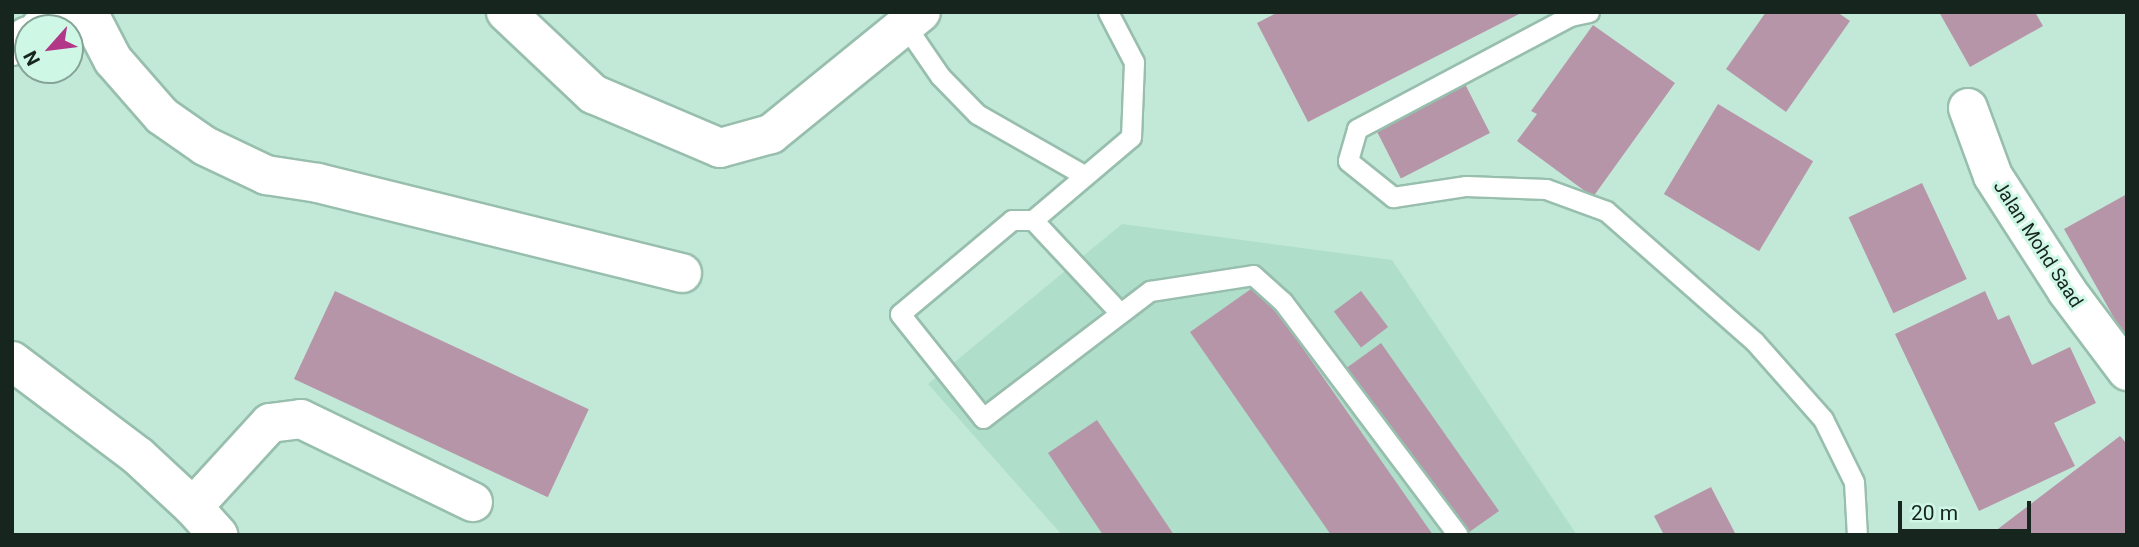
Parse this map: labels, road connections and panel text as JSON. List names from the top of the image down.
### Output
{
  "streets": {
    "street": ["Jalan Mohd Saad"]
  },
  "scale_bar": "20 m",
  "north": "bottom left"
}
